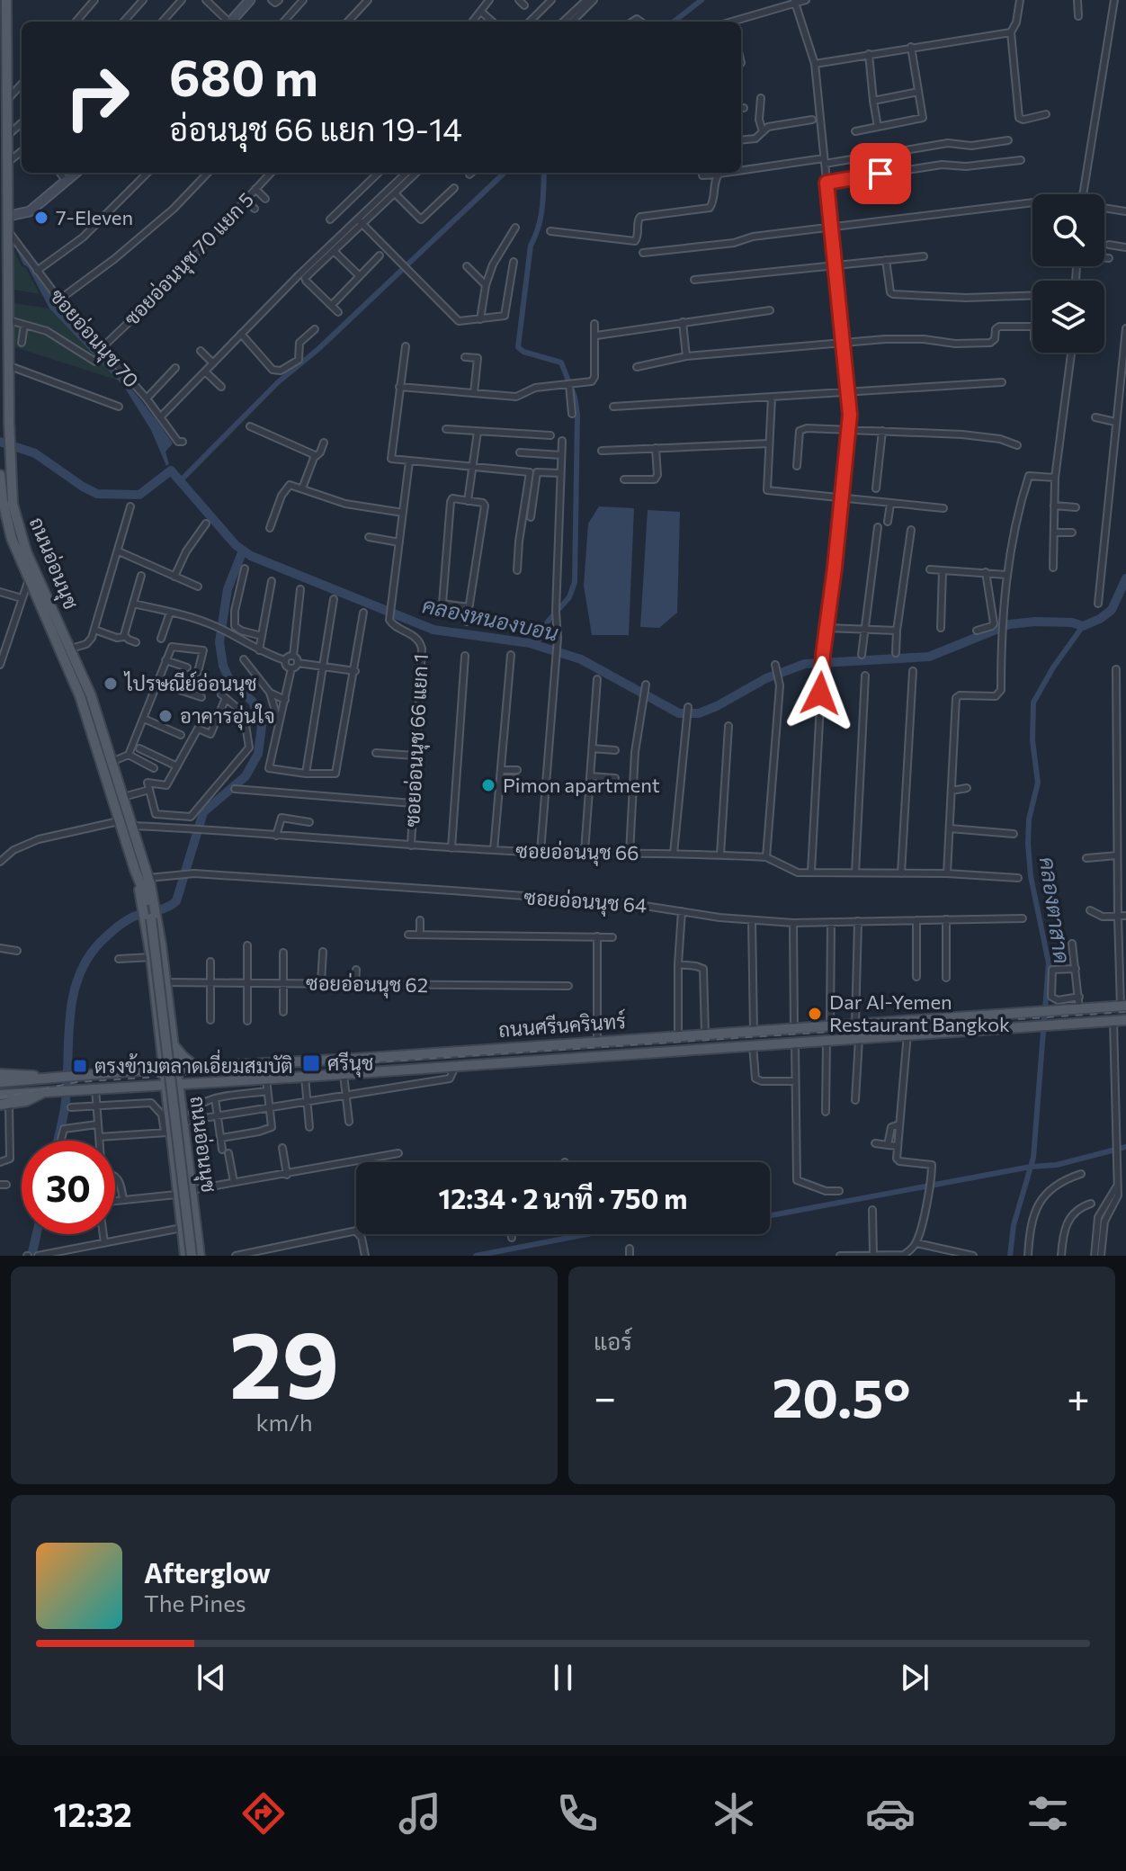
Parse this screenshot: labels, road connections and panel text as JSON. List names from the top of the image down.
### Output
{
  "streets": {
    "main road": ["ถนนอ่อนนุช", "ถนนศรีนครินทร์"],
    "street": [
      "ซอยอ่อนนุช 70 แยก 5",
      "ซอยอ่อนนุช 70",
      "ซอยอ่อนนุช 66 แยก 1",
      "ซอยอ่อนนุช 66",
      "ซอยอ่อนนุช 64",
      "ซอยอ่อนนุช 62"
    ]
  },
  "crossings": [
    ["ซอยอ่อนนุช 70 แยก 5", "ซอยอ่อนนุช 70"],
    ["ซอยอ่อนนุช 70", "ถนนอ่อนนุช"],
    ["ถนนอ่อนนุช", "ซอยอ่อนนุช 66"],
    ["ถนนอ่อนนุช", "ซอยอ่อนนุช 64"],
    ["ถนนอ่อนนุช", "ซอยอ่อนนุช 62"],
    ["ถนนอ่อนนุช", "ถนนศรีนครินทร์"],
    ["ซอยอ่อนนุช 66 แยก 1", "ซอยอ่อนนุช 66"]
  ],
  "water": ["คลองหนองบอน", "คลองตาสาด"],
  "places": {
    "other": [
      "7-Eleven",
      "ไปรษณีย์อ่อนนุช",
      "อาคารอุ่นใจ",
      "Pimon apartment",
      "Dar Al-Yemen Restaurant Bangkok"
    ],
    "transit": ["ศรีนุช", "ตรงข้ามตลาดเอี่ยมสมบัติ"]
  },
  "page": {
    "turn": ["680 m", "อ่อนนุช 66 แยก 19-14"],
    "limit": "30",
    "trip": "12:34 · 2 นาที · 750 m",
    "tile": [
      ["29", "km/h"],
      "แอร์"
    ],
    "heat": ["−", "20.5°", "+"],
    "song": ["Afterglow", "The Pines"],
    "tabs": "12:32"
  }
}
